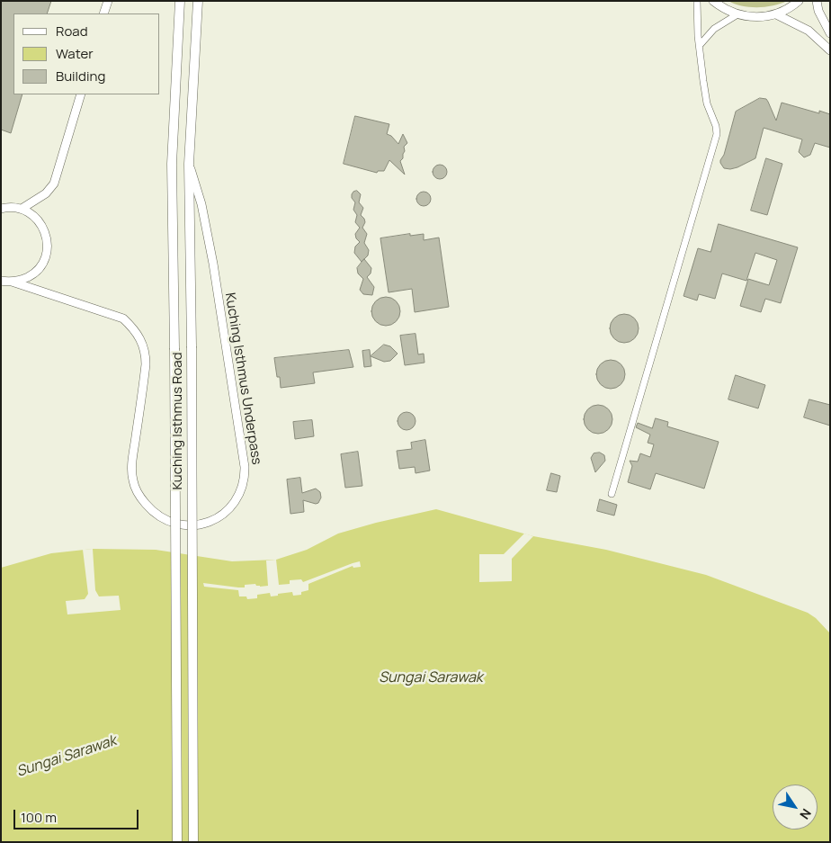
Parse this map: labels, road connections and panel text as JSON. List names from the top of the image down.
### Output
{
  "streets": {
    "main road": ["Kuching Isthmus Road"],
    "street": ["Kuching Isthmus Underpass"]
  },
  "crossings": [
    ["Kuching Isthmus Underpass", "Kuching Isthmus Road"]
  ],
  "water": ["Sungai Sarawak"],
  "legend": ["Road", "Water", "Building"],
  "scale_bar": "100 m",
  "north": "bottom right"
}
